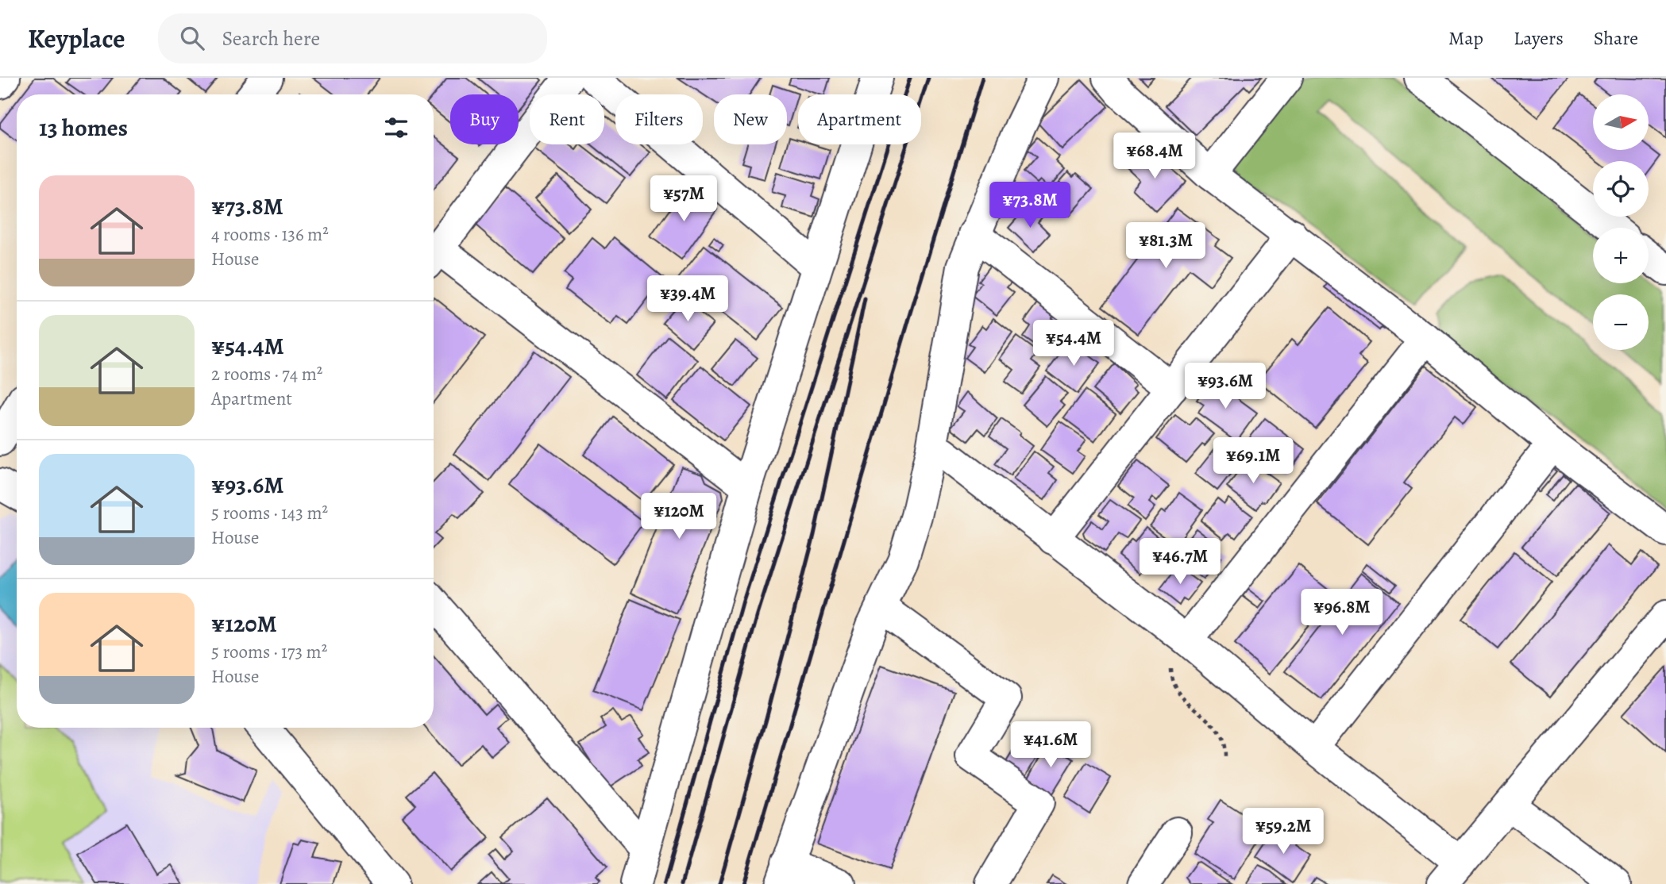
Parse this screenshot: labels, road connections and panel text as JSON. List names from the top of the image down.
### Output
{
  "north": "right",
  "page": {
    "header": "Keyplace",
    "search": "Search here",
    "nav": ["Map", "Layers", "Share"],
    "map_buttons": ["+", "−"],
    "chip": [
      "Buy",
      "Rent",
      "Filters",
      "New",
      "Apartment"
    ],
    "heading": "13 homes",
    "price": [
      "¥68.4M",
      "¥57M",
      "¥73.8M",
      "¥81.3M",
      "¥39.4M",
      "¥54.4M",
      "¥93.6M",
      "¥69.1M",
      "¥120M",
      "¥46.7M",
      "¥96.8M",
      "¥41.6M",
      "¥59.2M"
    ],
    "list": [
      {
        "name": "¥73.8M",
        "note": "4 rooms · 136 m² · House"
      },
      {
        "name": "¥54.4M",
        "note": "2 rooms · 74 m² · Apartment"
      },
      {
        "name": "¥93.6M",
        "note": "5 rooms · 143 m² · House"
      },
      {
        "name": "¥120M",
        "note": "5 rooms · 173 m² · House"
      }
    ]
  }
}
